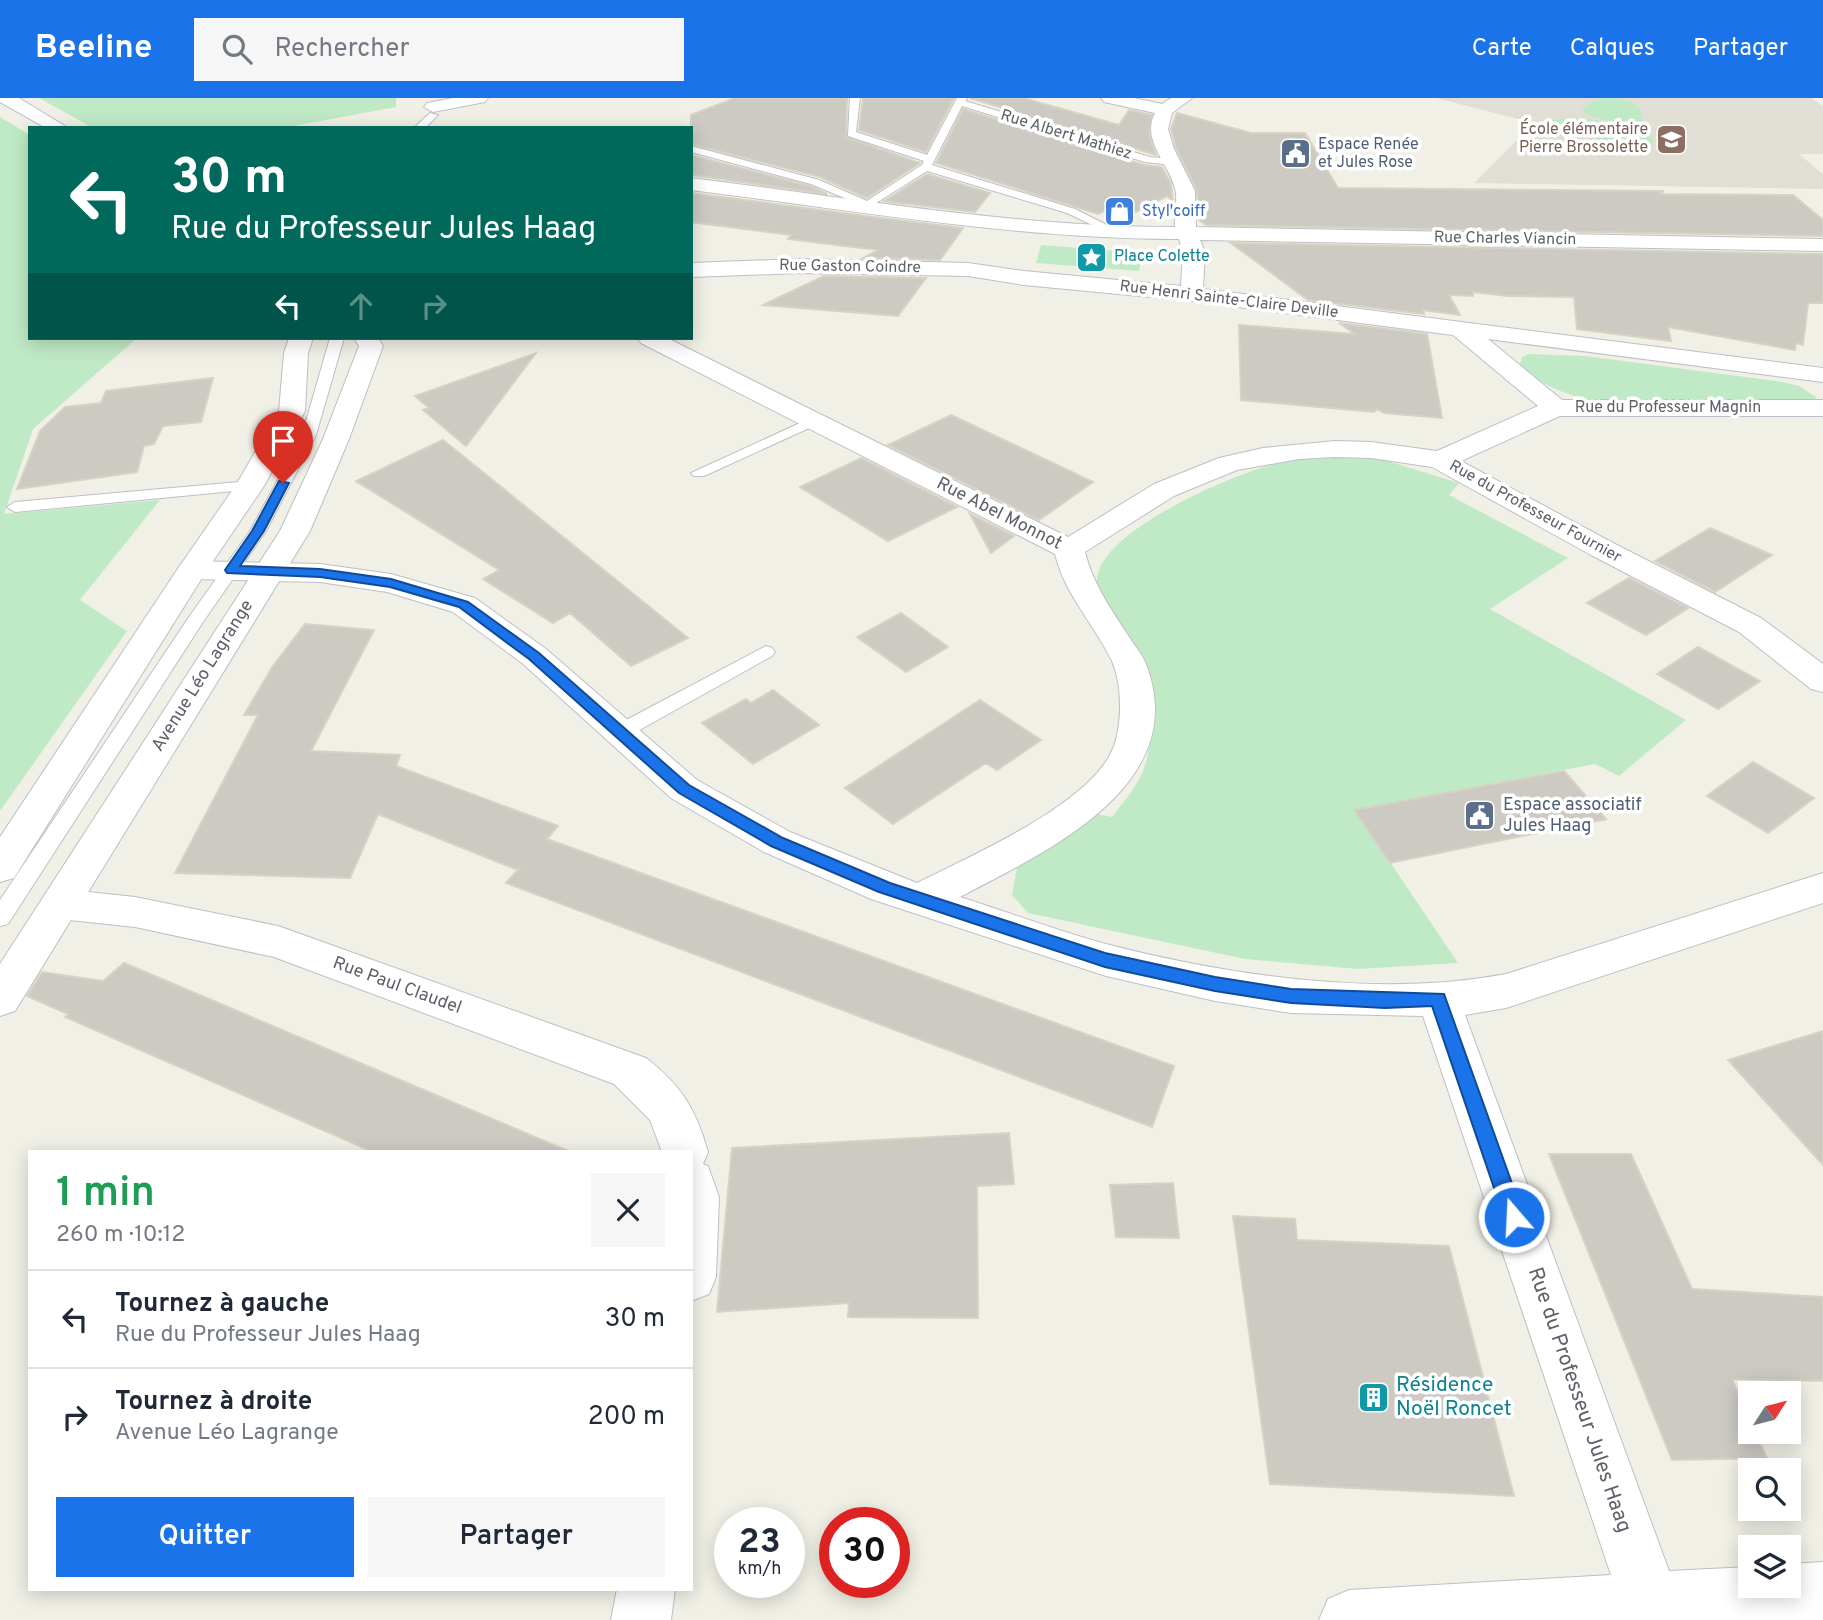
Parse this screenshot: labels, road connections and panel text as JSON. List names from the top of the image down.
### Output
{
  "streets": {
    "street": [
      "Rue Charles Viancin",
      "Rue Gaston Coindre",
      "Rue Henri Sainte-Claire Deville",
      "Rue du Professeur Magnin",
      "Rue du Professeur Fournier",
      "Rue Abel Monnot",
      "Avenue Léo Lagrange",
      "Rue Paul Claudel",
      "Rue du Professeur Jules Haag"
    ],
    "lane": ["Rue Albert Mathiez"]
  },
  "crossings": [
    ["Rue Gaston Coindre", "Rue Henri Sainte-Claire Deville"],
    ["Rue du Professeur Magnin", "Rue du Professeur Fournier"],
    ["Rue du Professeur Fournier", "Rue Abel Monnot"],
    ["Avenue Léo Lagrange", "Rue Paul Claudel"]
  ],
  "places": {
    "school or university": ["École élémentaire Pierre Brossolette"],
    "public building": ["Espace Renée et Jules Rose", "Espace associatif Jules Haag"],
    "shop": ["Styl'coiff"],
    "place": ["Place Colette"],
    "building": ["Résidence Noël Roncet"]
  },
  "north": "top right",
  "page": {
    "header": "Beeline",
    "search": "Rechercher",
    "nav": ["Carte", "Calques", "Partager"],
    "turn": ["30 m", "Rue du Professeur Jules Haag"],
    "heading": ["1 min", "260 m · 10:12"],
    "list": [
      {
        "name": "Tournez à gauche",
        "note": "Rue du Professeur Jules Haag",
        "value": "30 m"
      },
      {
        "name": "Tournez à droite",
        "note": "Avenue Léo Lagrange",
        "value": "200 m"
      }
    ],
    "buttons": ["Quitter", "Partager"],
    "speed": "23 km/h",
    "limit": "30"
  }
}
